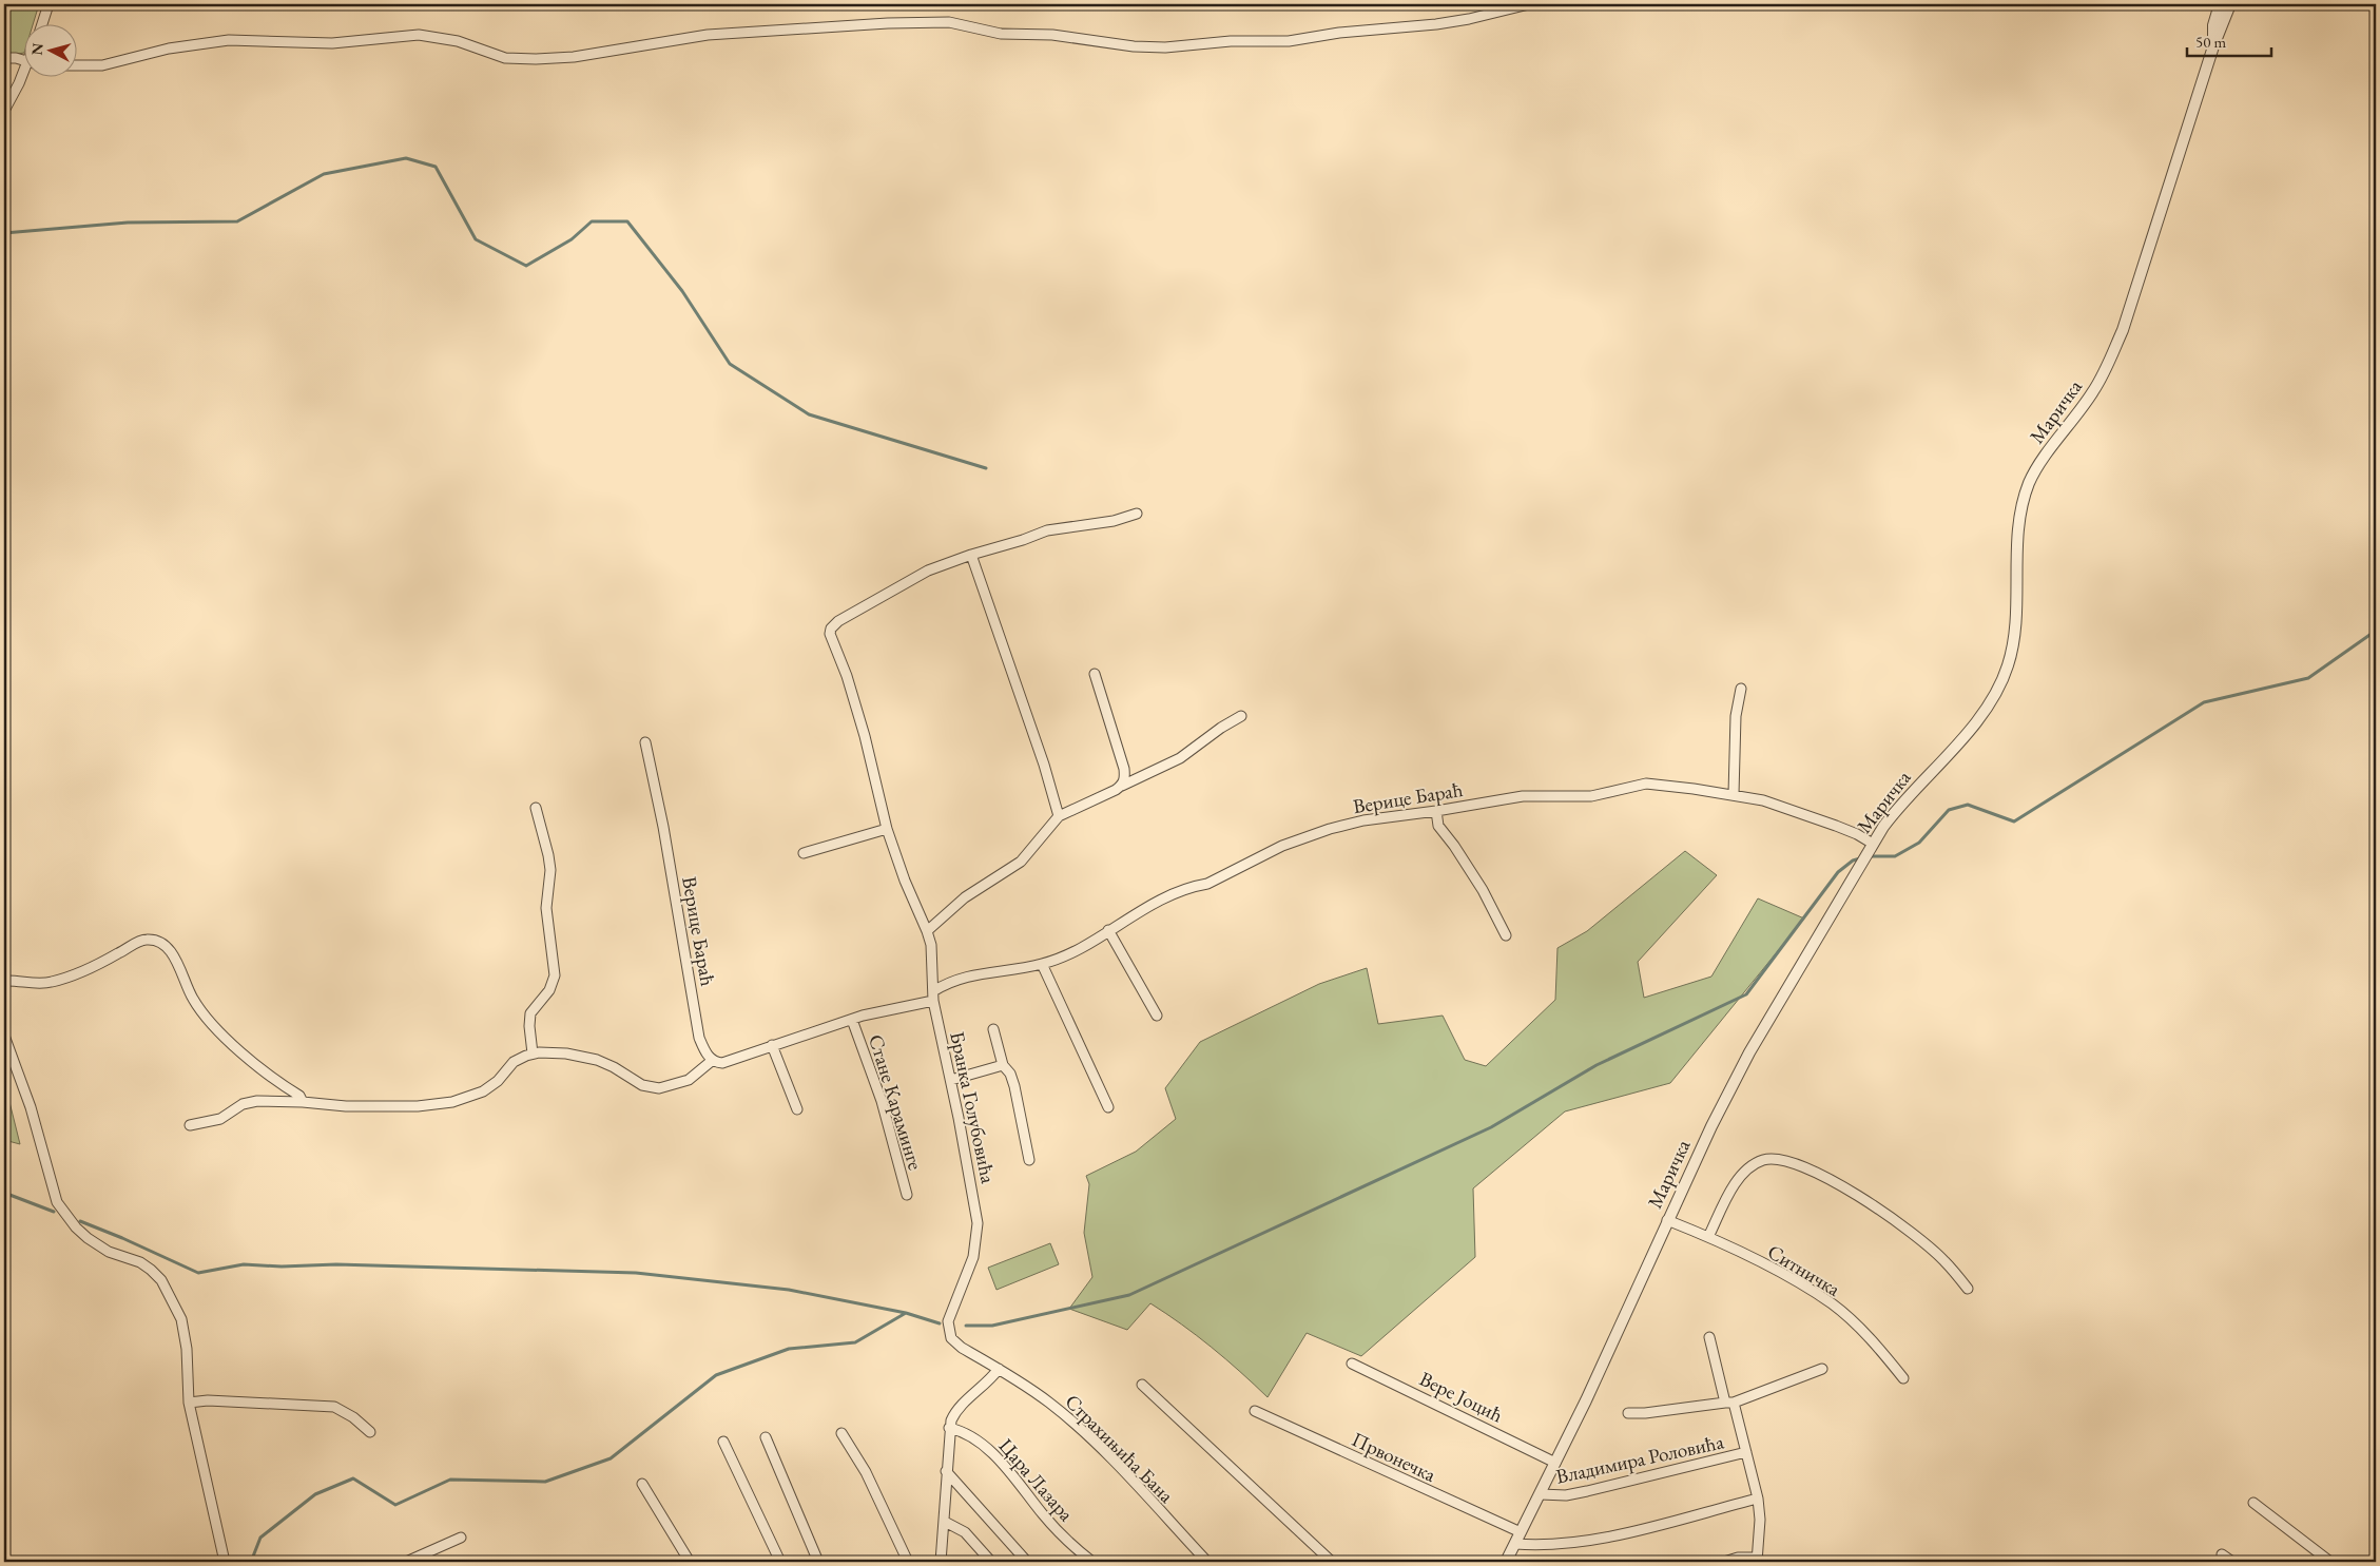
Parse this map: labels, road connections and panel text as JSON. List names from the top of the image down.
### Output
{
  "streets": {
    "street": [
      "Маричка",
      "Верице Бараћ",
      "Стане Караминге",
      "Бранка Голубовића",
      "Ситничка",
      "Вере Јоцић",
      "Страхињића Бана",
      "Првонечка",
      "Владимира Роловића",
      "Цара Лазара"
    ]
  },
  "crossings": [
    ["Маричка", "Верице Бараћ"],
    ["Маричка", "Ситничка"],
    ["Маричка", "Вере Јоцић"],
    ["Маричка", "Првонечка"],
    ["Маричка", "Владимира Роловића"],
    ["Верице Бараћ", "Стане Караминге"],
    ["Верице Бараћ", "Бранка Голубовића"],
    ["Бранка Голубовића", "Страхињића Бана"]
  ],
  "scale_bar": "50 m",
  "north": "left"
}
